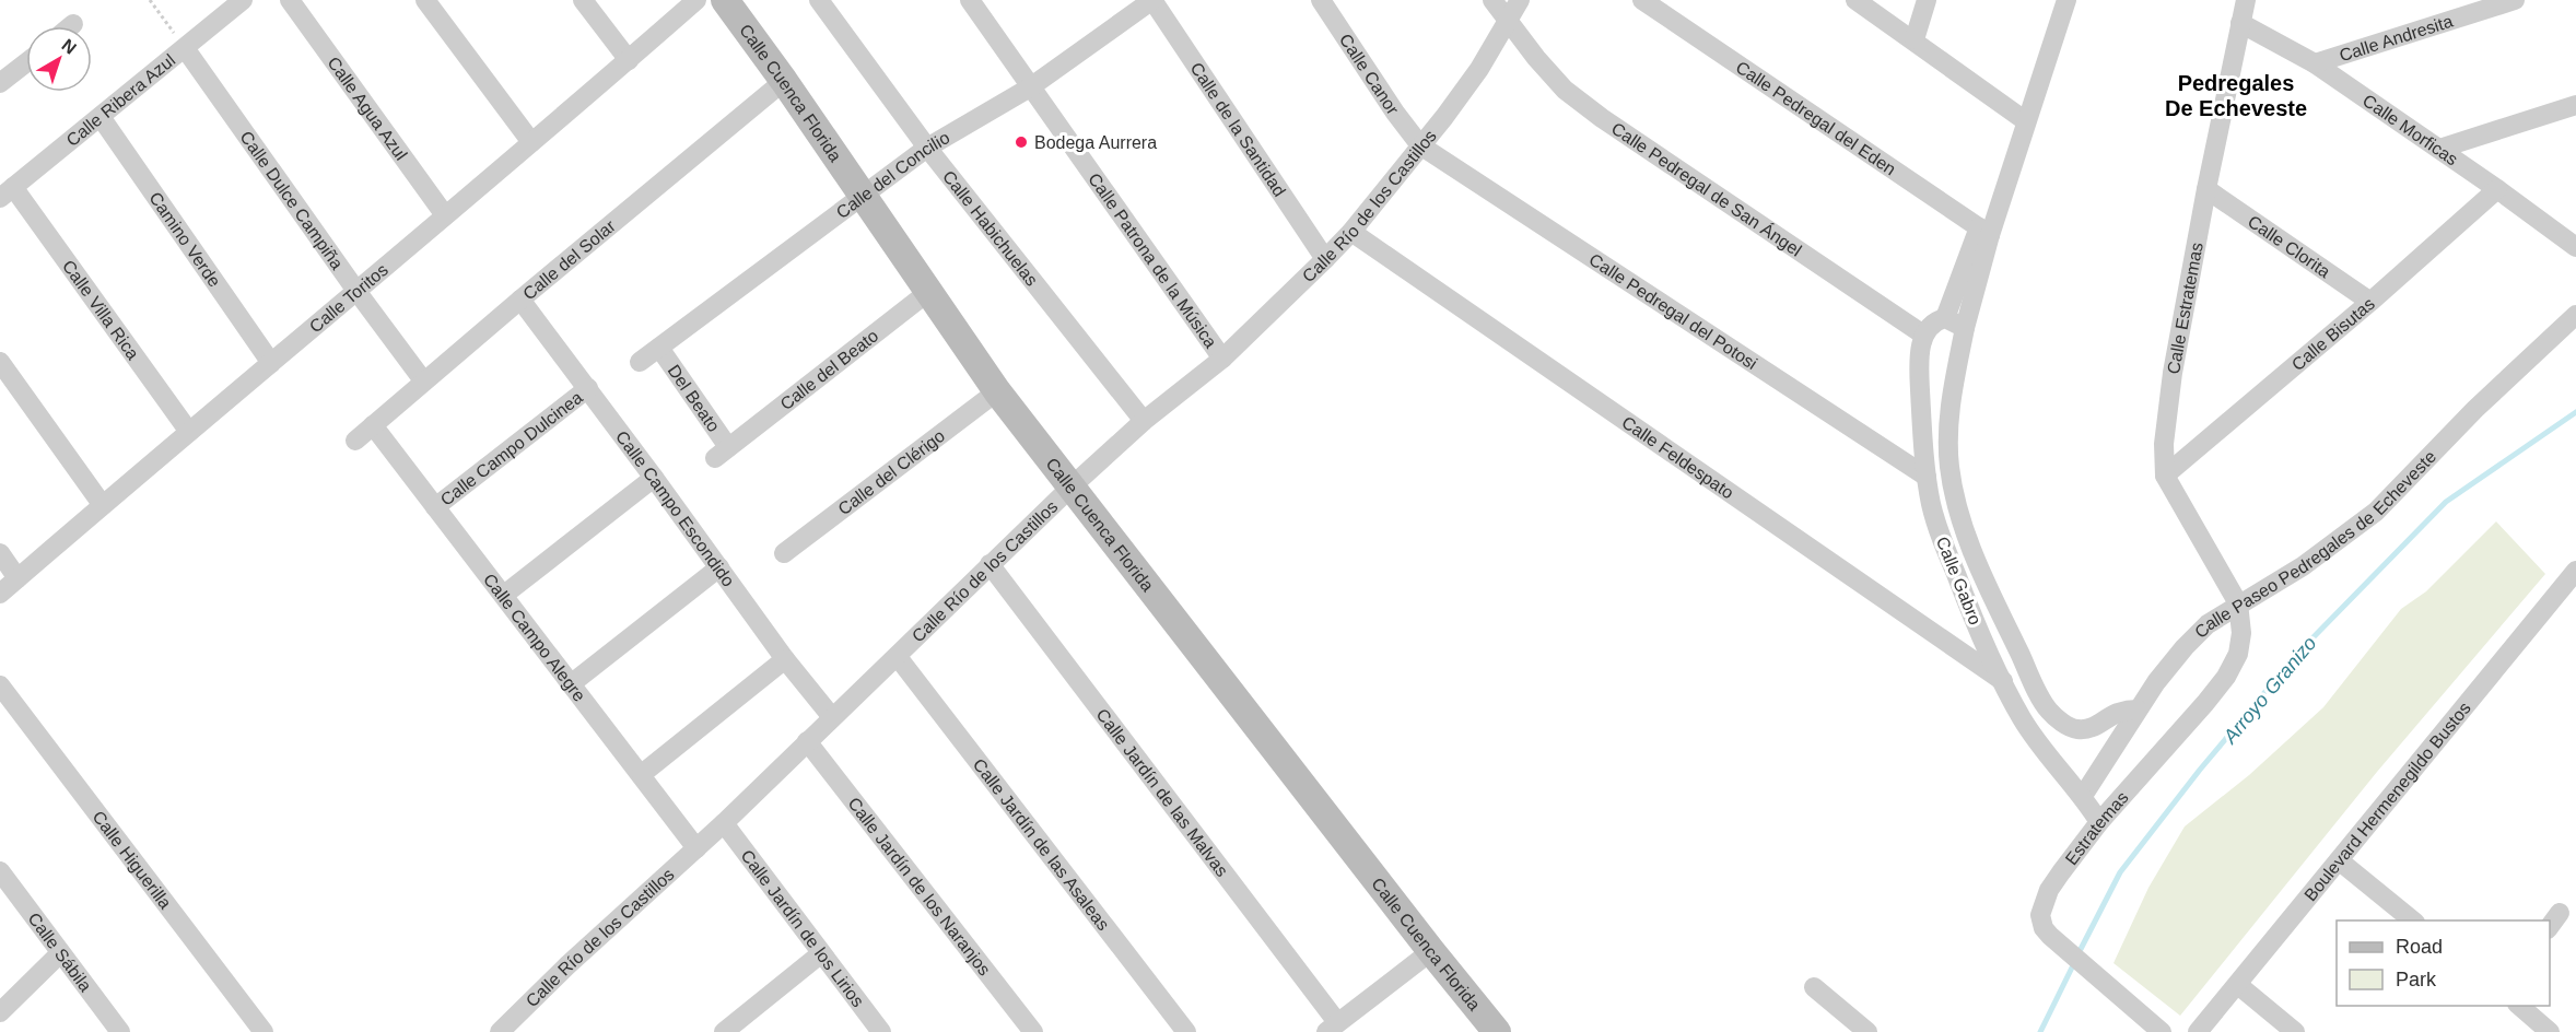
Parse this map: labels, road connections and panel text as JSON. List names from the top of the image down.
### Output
{
  "streets": {
    "street": [
      "Calle Andresita",
      "Calle Canor",
      "Calle Cuenca Florida",
      "Calle Ribera Azul",
      "Calle Agua Azul",
      "Calle Pedregal del Eden",
      "Calle de la Santidad",
      "Calle Morficas",
      "Calle del Concilio",
      "Calle Pedregal de San Ángel",
      "Calle Dulce Campiña",
      "Calle Río de los Castillos",
      "Calle Habichuelas",
      "Camino Verde",
      "Calle Clorita",
      "Calle del Solar",
      "Calle Patrona de la Música",
      "Calle Toritos",
      "Calle Villa Rica",
      "Calle Estratemas",
      "Calle Pedregal del Potosi",
      "Calle Bisutas",
      "Calle del Beato",
      "Del Beato",
      "Calle Campo Dulcinea",
      "Calle Feldespato",
      "Calle del Clérigo",
      "Calle Campo Escondido",
      "Calle Paseo Pedregales de Echeveste",
      "Calle Gabro",
      "Calle Campo Alegre",
      "Calle Jardín de las Malvas",
      "Boulevard Hermenegildo Bustos",
      "Estratemas",
      "Calle Jardín de las Asaleas",
      "Calle Higuerilla",
      "Calle Jardín de los Naranjos",
      "Calle Jardín de los Lirios",
      "Calle Sábila"
    ]
  },
  "crossings": [
    ["Calle Andresita", "Calle Morficas"],
    ["Calle Canor", "Calle Río de los Castillos"],
    ["Calle Canor", "Calle Pedregal del Potosi"],
    ["Calle Cuenca Florida", "Calle del Concilio"],
    ["Calle Cuenca Florida", "Calle Río de los Castillos"],
    ["Calle Cuenca Florida", "Calle del Solar"],
    ["Calle Cuenca Florida", "Calle del Beato"],
    ["Calle Cuenca Florida", "Calle del Clérigo"],
    ["Calle Ribera Azul", "Calle Dulce Campiña"],
    ["Calle Ribera Azul", "Camino Verde"],
    ["Calle Ribera Azul", "Calle Villa Rica"],
    ["Calle Agua Azul", "Calle Toritos"],
    ["Calle Pedregal del Eden", "Calle Gabro"],
    ["Calle de la Santidad", "Calle del Concilio"],
    ["Calle de la Santidad", "Calle Río de los Castillos"],
    ["Calle Morficas", "Calle Estratemas"],
    ["Calle Morficas", "Calle Bisutas"],
    ["Calle del Concilio", "Calle Habichuelas"],
    ["Calle del Concilio", "Calle Patrona de la Música"],
    ["Calle del Concilio", "Del Beato"],
    ["Calle Pedregal de San Ángel", "Calle Río de los Castillos"],
    ["Calle Pedregal de San Ángel", "Calle Gabro"],
    ["Calle Dulce Campiña", "Calle del Solar"],
    ["Calle Dulce Campiña", "Calle Toritos"],
    ["Calle Río de los Castillos", "Calle Habichuelas"],
    ["Calle Río de los Castillos", "Calle Patrona de la Música"],
    ["Calle Río de los Castillos", "Calle Pedregal del Potosi"],
    ["Calle Río de los Castillos", "Calle Feldespato"],
    ["Calle Río de los Castillos", "Calle Campo Escondido"],
    ["Calle Río de los Castillos", "Calle Campo Alegre"],
    ["Calle Río de los Castillos", "Calle Jardín de las Malvas"],
    ["Calle Río de los Castillos", "Calle Jardín de las Asaleas"],
    ["Calle Río de los Castillos", "Calle Jardín de los Naranjos"],
    ["Calle Río de los Castillos", "Calle Jardín de los Lirios"],
    ["Camino Verde", "Calle Toritos"],
    ["Calle Clorita", "Calle Estratemas"],
    ["Calle Clorita", "Calle Bisutas"],
    ["Calle del Solar", "Calle Campo Escondido"],
    ["Calle del Solar", "Calle Campo Alegre"],
    ["Calle Toritos", "Calle Villa Rica"],
    ["Calle Estratemas", "Calle Bisutas"],
    ["Calle Estratemas", "Calle Paseo Pedregales de Echeveste"],
    ["Calle Estratemas", "Estratemas"],
    ["Calle Pedregal del Potosi", "Calle Gabro"],
    ["Calle del Beato", "Del Beato"],
    ["Calle Campo Dulcinea", "Calle Campo Escondido"],
    ["Calle Campo Dulcinea", "Calle Campo Alegre"],
    ["Calle Feldespato", "Calle Gabro"],
    ["Calle Paseo Pedregales de Echeveste", "Calle Gabro"],
    ["Calle Paseo Pedregales de Echeveste", "Estratemas"],
    ["Calle Gabro", "Estratemas"]
  ],
  "districts": ["Pedregales De Echeveste"],
  "water": ["Arroyo Granizo"],
  "places": ["Bodega Aurrera"],
  "legend": ["Road", "Park"],
  "north": "top right"
}
